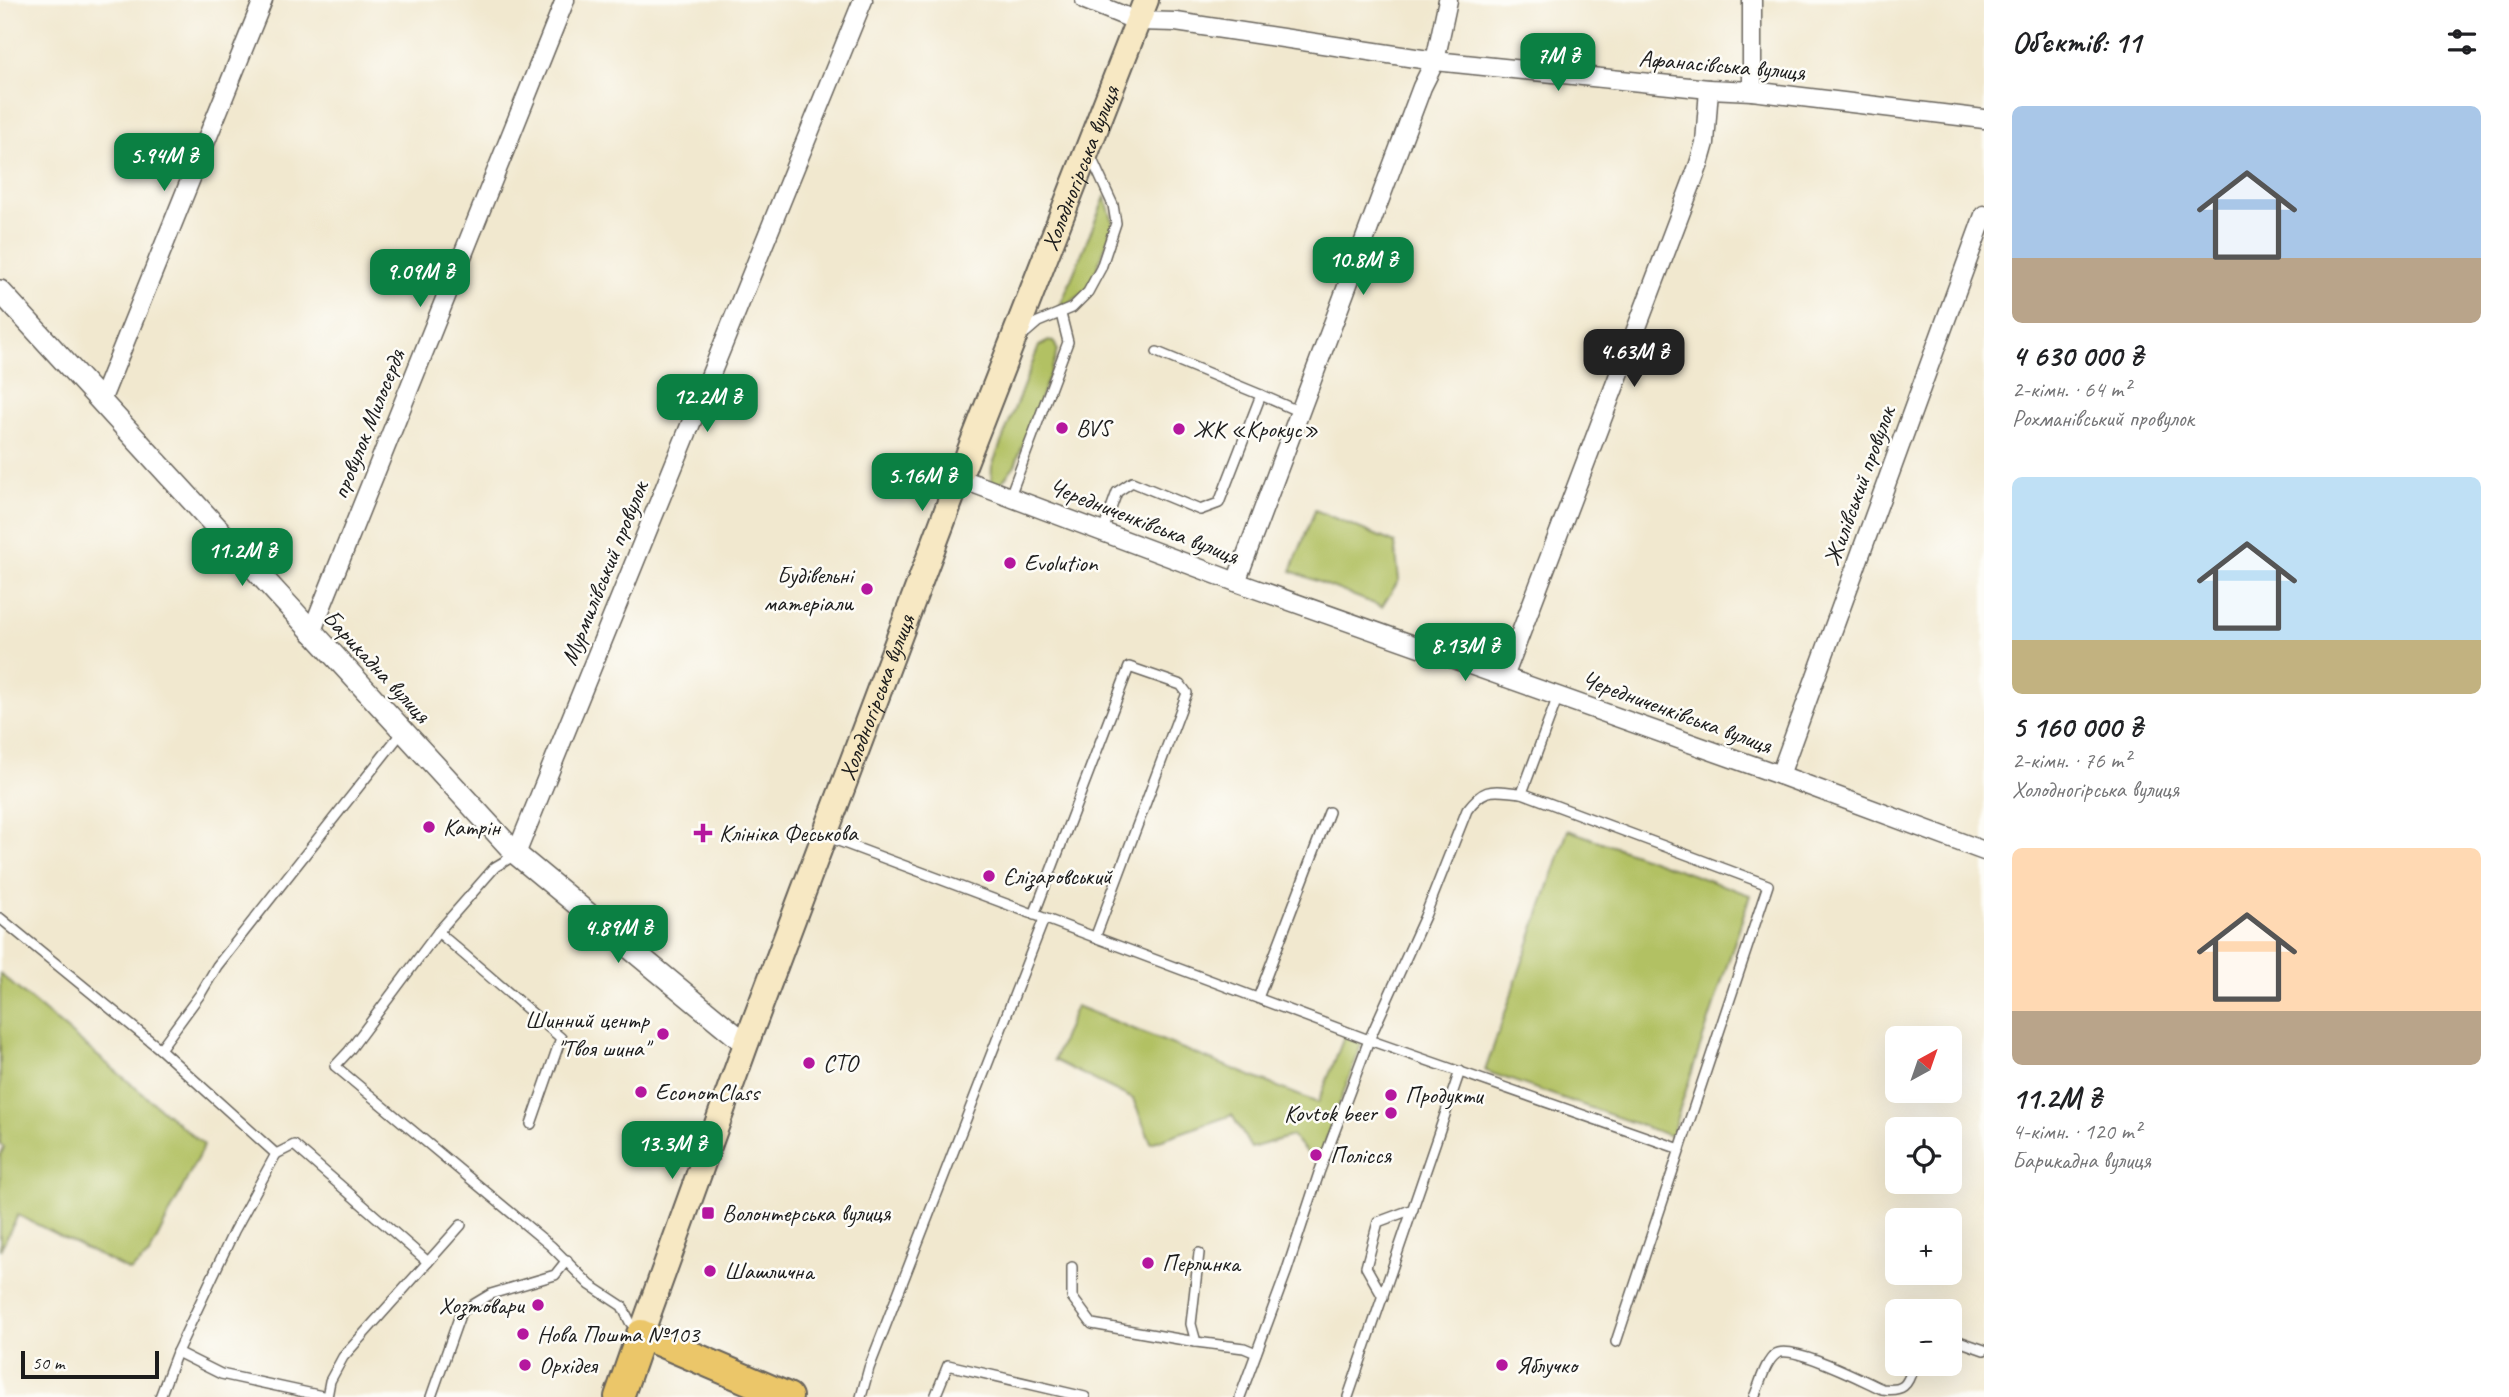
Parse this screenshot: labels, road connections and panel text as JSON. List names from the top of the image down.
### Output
{
  "streets": {
    "main road": ["Холодногірська вулиця"],
    "street": [
      "Афанасівська вулиця",
      "провулок Милосердя",
      "Жилівський провулок",
      "Чередниченківська вулиця",
      "Мурмилівський провулок",
      "Барикадна вулиця"
    ]
  },
  "crossings": [
    ["Афанасівська вулиця", "Холодногірська вулиця"],
    ["Холодногірська вулиця", "Чередниченківська вулиця"],
    ["Холодногірська вулиця", "Барикадна вулиця"],
    ["провулок Милосердя", "Барикадна вулиця"],
    ["Жилівський провулок", "Чередниченківська вулиця"],
    ["Мурмилівський провулок", "Барикадна вулиця"]
  ],
  "places": {
    "other": [
      "BVS",
      "ЖК «Крокус»",
      "Evolution",
      "Будівельні матеріали",
      "Катрін",
      "Єлізаровський",
      "Шинний центр \"Твоя шина\"",
      "СТО",
      "EconomClass",
      "Продукти",
      "Kovtok beer",
      "Полісся",
      "Перлинка",
      "Шашлична",
      "Хозтовари",
      "Нова Пошта №103",
      "Орхідея",
      "Яблучко"
    ],
    "health": ["Клініка Феськова"],
    "transit": ["Волонтерська вулиця"]
  },
  "scale_bar": "50 m",
  "north": "top right",
  "page": {
    "heading": "Об’єктів: 11",
    "price": [
      "7M ₴",
      "5.94M ₴",
      "10.8M ₴",
      "9.09M ₴",
      "4.63M ₴",
      "12.2M ₴",
      "5.16M ₴",
      "11.2M ₴",
      "8.13M ₴",
      "4.89M ₴",
      "13.3M ₴"
    ],
    "list": [
      {
        "name": "4 630 000 ₴",
        "note": "2-кімн. · 64 m² · Рохманівський провулок"
      },
      {
        "name": "5 160 000 ₴",
        "note": "2-кімн. · 76 m² · Холодногірська вулиця"
      },
      {
        "name": "11.2M ₴",
        "note": "4-кімн. · 120 m² · Барикадна вулиця"
      }
    ],
    "map_buttons": ["+", "−"],
    "scale": "50 m"
  }
}
